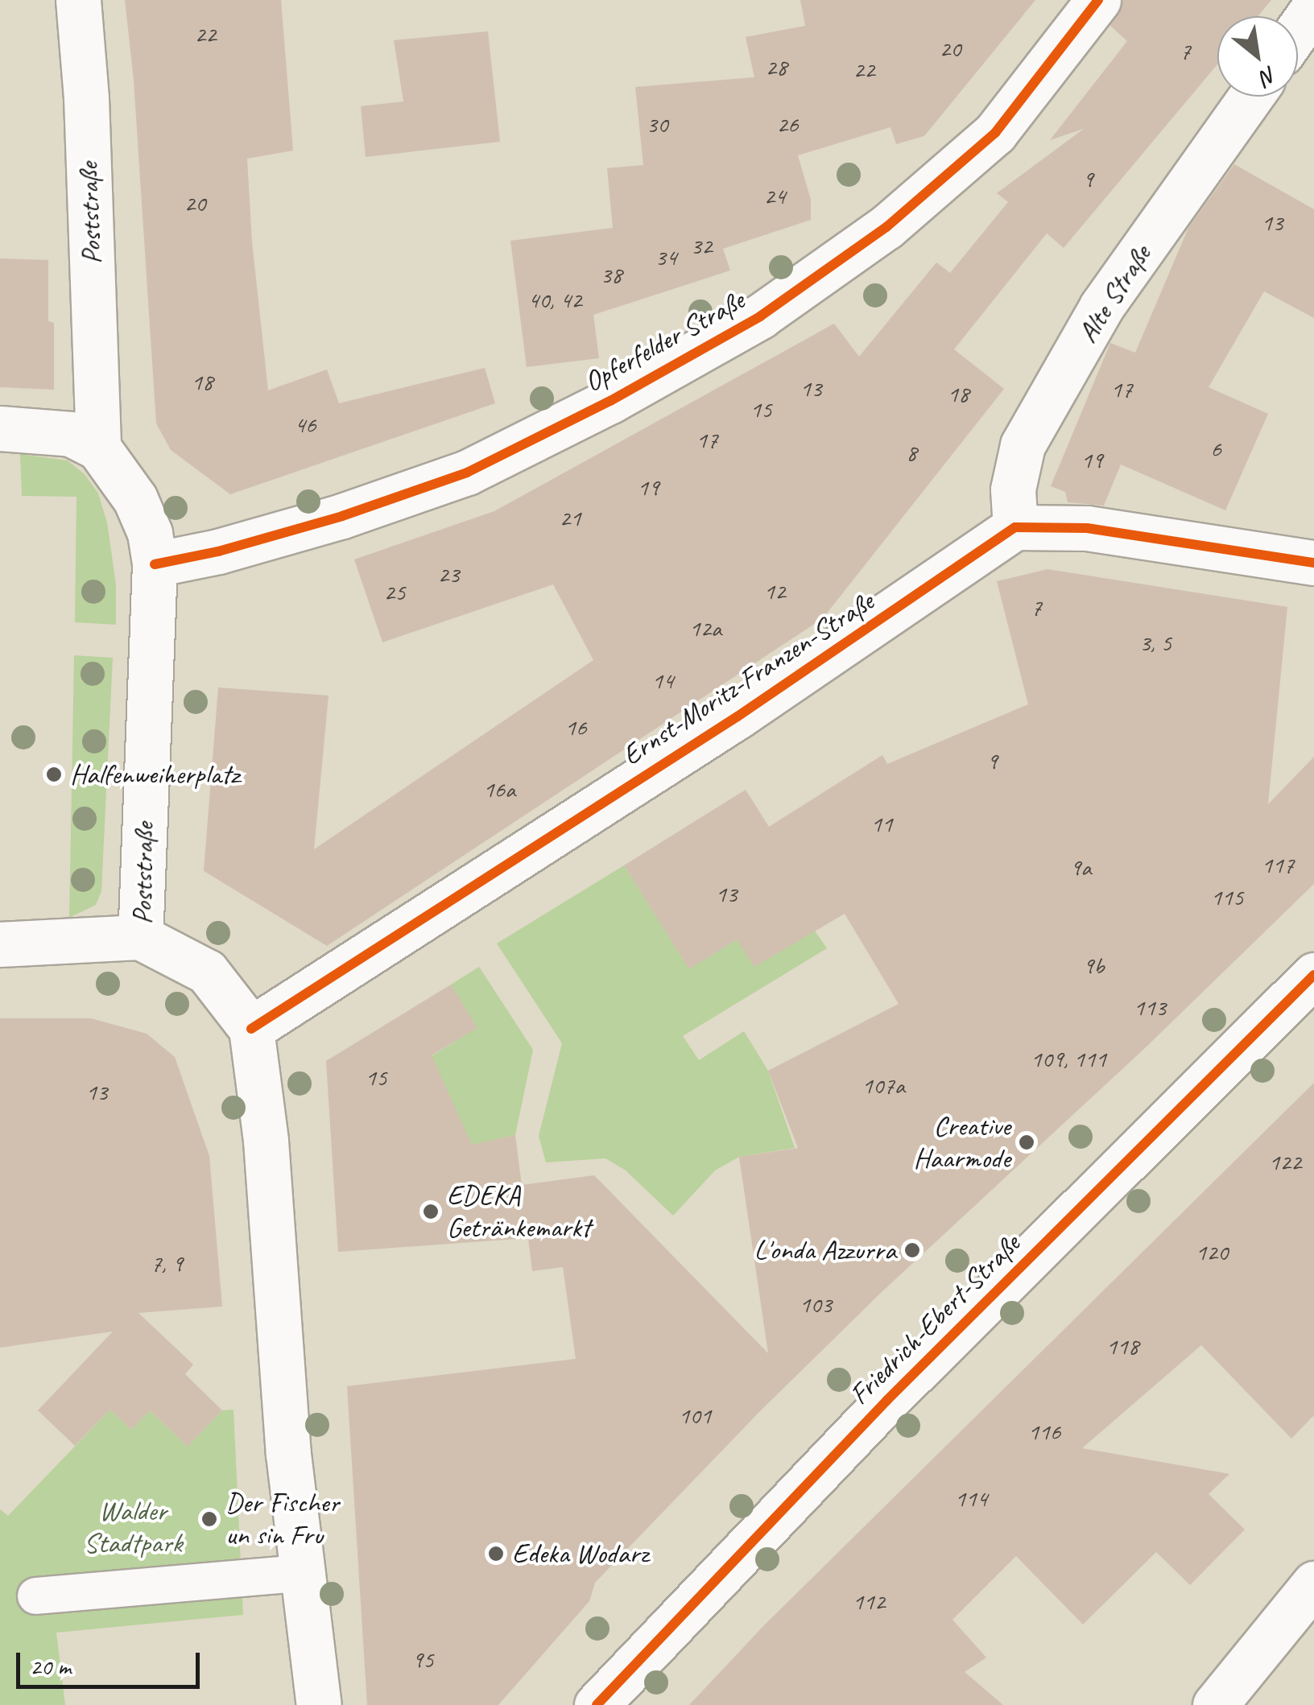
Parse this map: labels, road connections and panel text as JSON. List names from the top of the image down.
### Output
{
  "streets": {
    "street": [
      "Poststraße",
      "Alte Straße",
      "Opferfelder Straße",
      "Ernst-Moritz-Franzen-Straße",
      "Friedrich-Ebert-Straße"
    ]
  },
  "crossings": [
    ["Poststraße", "Opferfelder Straße"],
    ["Poststraße", "Ernst-Moritz-Franzen-Straße"],
    ["Alte Straße", "Ernst-Moritz-Franzen-Straße"]
  ],
  "parks": ["Walder Stadtpark"],
  "places": [
    "Halfenweiherplatz",
    "Creative Haarmode",
    "EDEKA Getränkemarkt",
    "L'onda Azzurra",
    "Der Fischer un sin Fru",
    "Edeka Wodarz"
  ],
  "house_numbers": [
    "22",
    "20",
    "7",
    "28",
    "22",
    "30",
    "26",
    "9",
    "24",
    "20",
    "13",
    "32",
    "34",
    "38",
    "40, 42",
    "18",
    "13",
    "17",
    "18",
    "15",
    "46",
    "17",
    "6",
    "8",
    "19",
    "19",
    "21",
    "23",
    "12",
    "25",
    "7",
    "12a",
    "3, 5",
    "14",
    "16",
    "9",
    "16a",
    "11",
    "117",
    "9a",
    "13",
    "115",
    "9b",
    "113",
    "109, 111",
    "15",
    "107a",
    "13",
    "122",
    "120",
    "7, 9",
    "103",
    "118",
    "101",
    "116",
    "114",
    "112",
    "95"
  ],
  "scale_bar": "20 m",
  "north": "bottom right"
}
